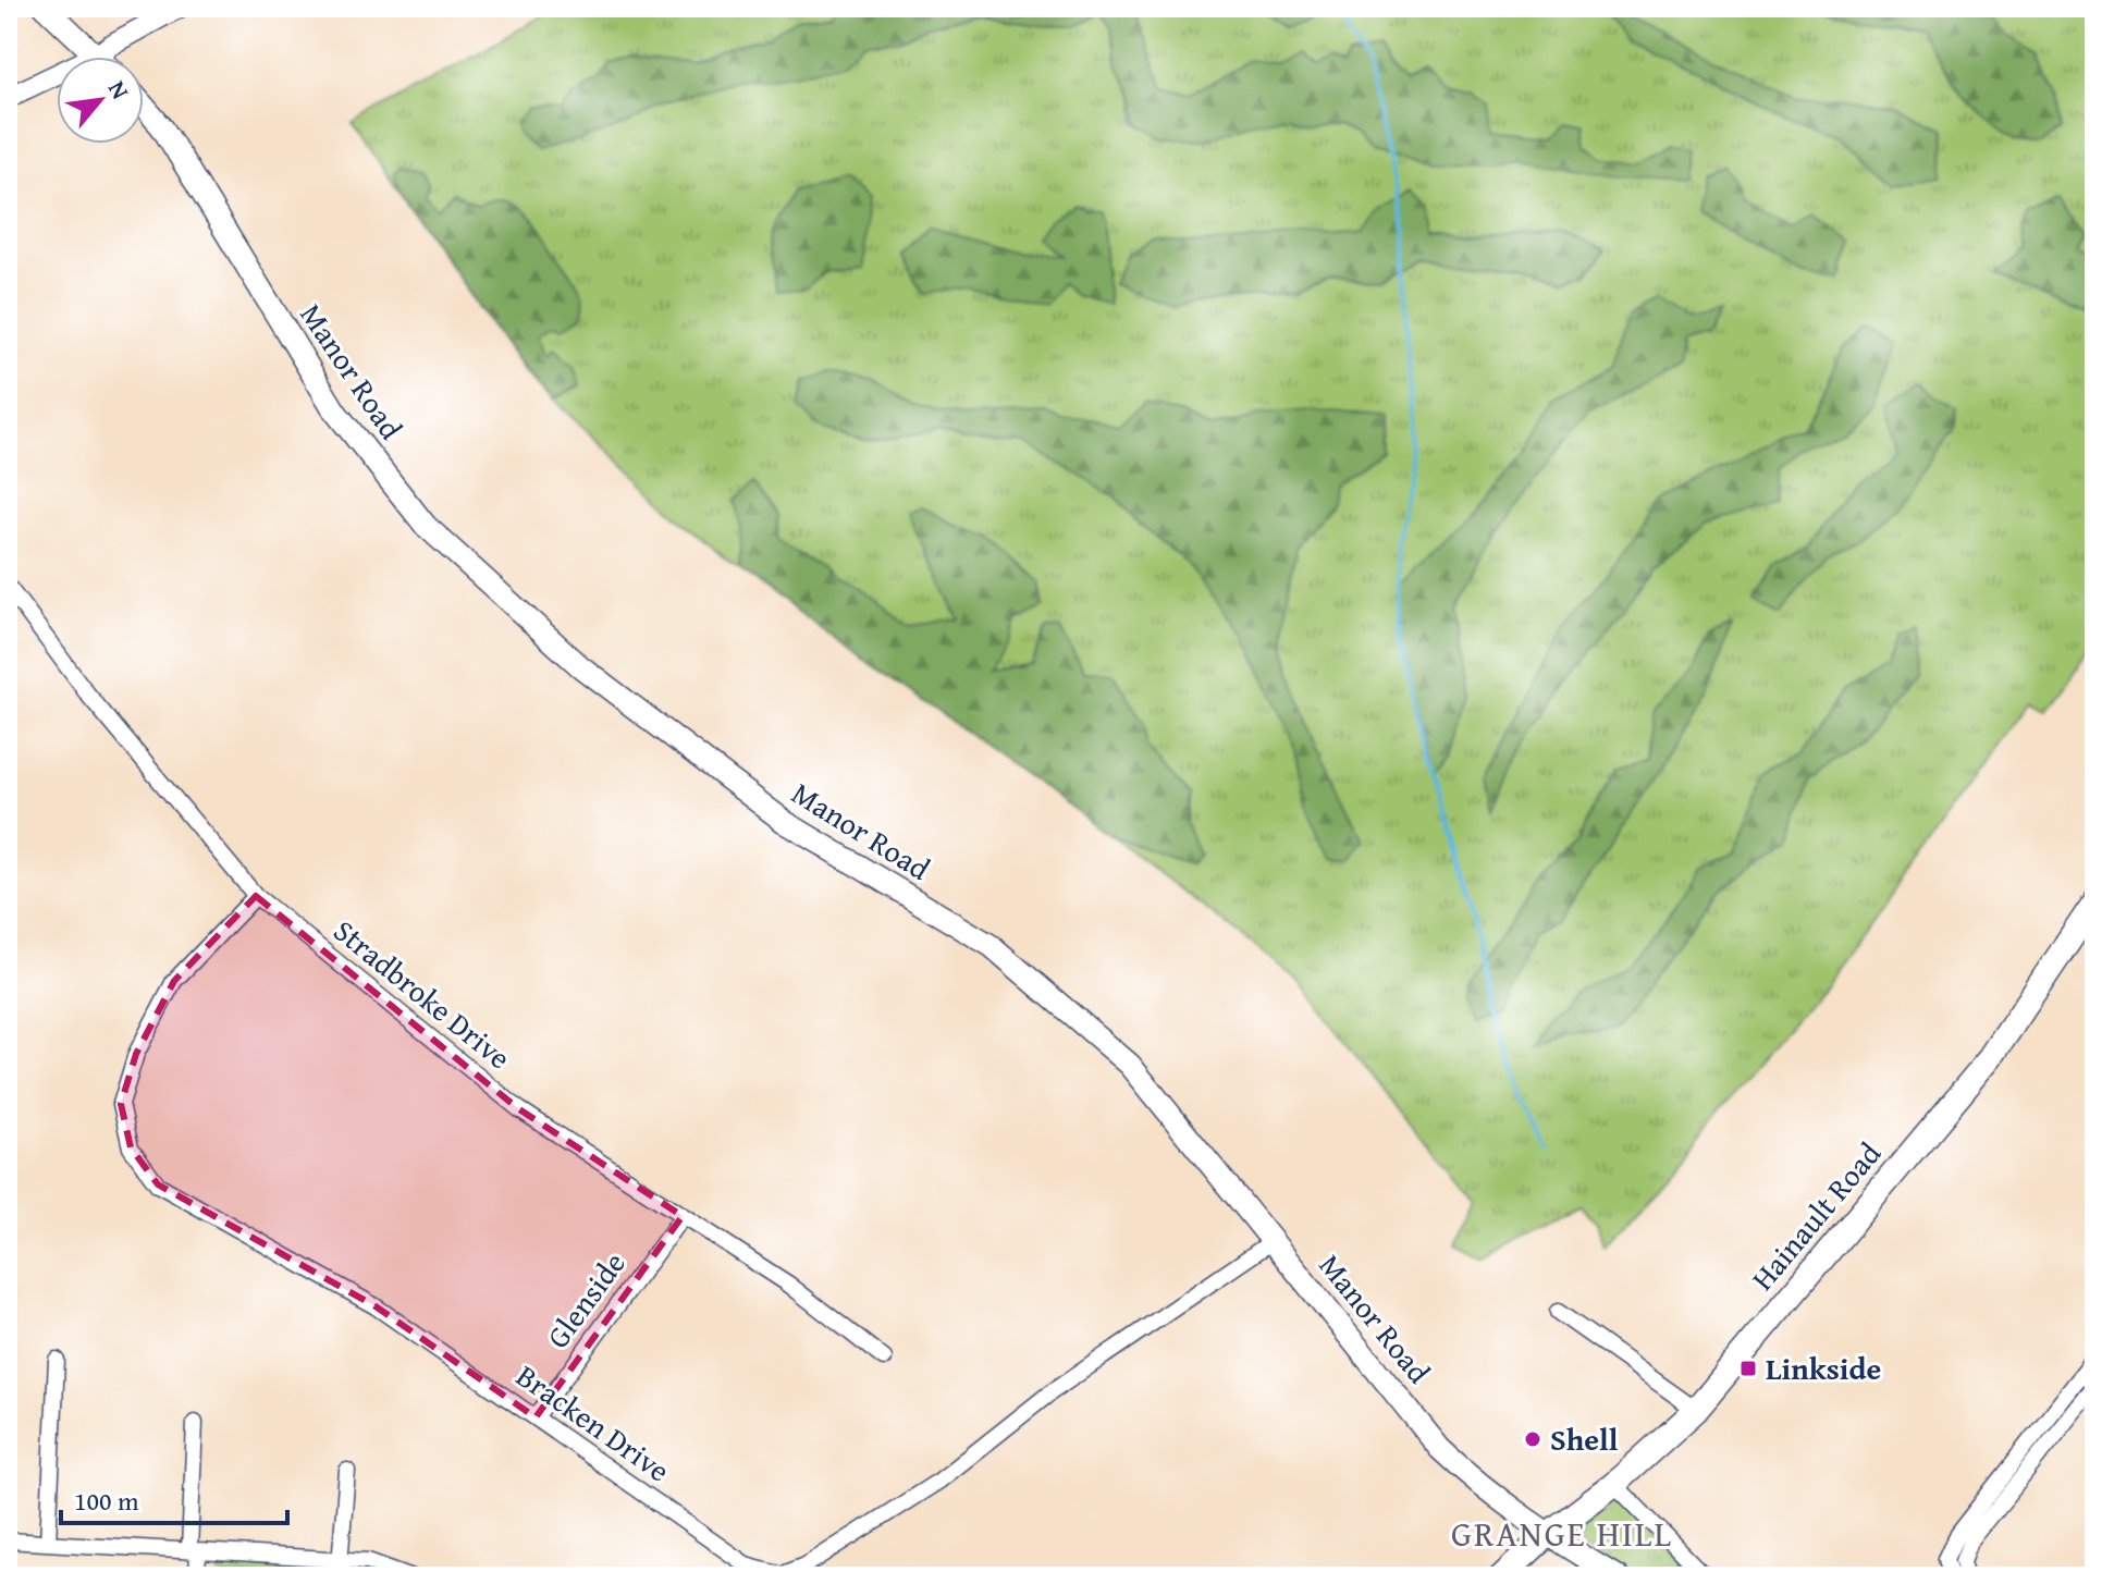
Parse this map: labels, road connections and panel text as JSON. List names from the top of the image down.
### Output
{
  "streets": {
    "main road": ["Manor Road", "Hainault Road"],
    "street": ["Stradbroke Drive", "Glenside", "Bracken Drive"]
  },
  "crossings": [
    ["Manor Road", "Hainault Road"],
    ["Manor Road", "Bracken Drive"],
    ["Stradbroke Drive", "Glenside"],
    ["Stradbroke Drive", "Bracken Drive"],
    ["Glenside", "Bracken Drive"]
  ],
  "districts": ["GRANGE HILL"],
  "places": {
    "transit": ["Linkside"],
    "other": ["Shell"]
  },
  "scale_bar": "100 m",
  "north": "top right"
}
